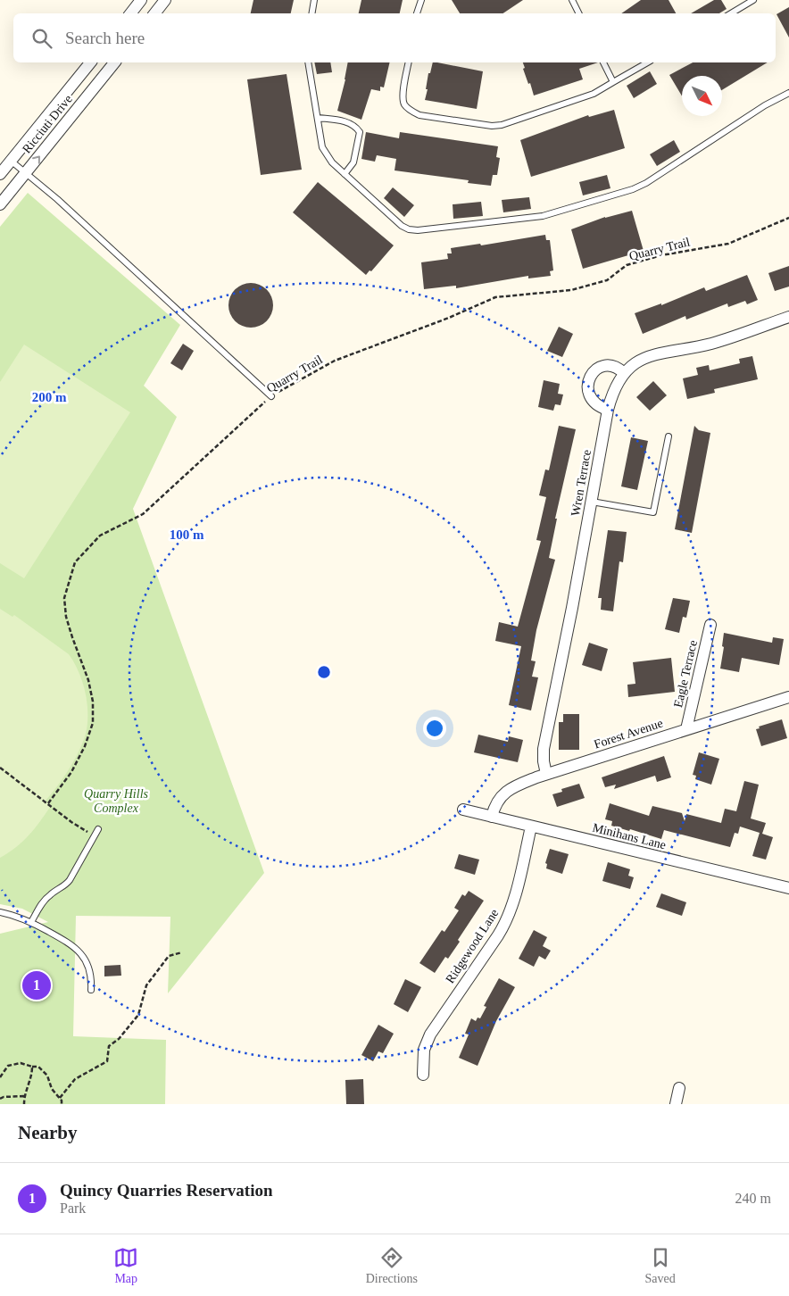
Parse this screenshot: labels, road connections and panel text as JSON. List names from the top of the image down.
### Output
{
  "streets": {
    "street": [
      "Ricciuti Drive",
      "Wren Terrace",
      "Eagle Terrace",
      "Forest Avenue",
      "Minihans Lane",
      "Ridgewood Lane"
    ],
    "path": ["Quarry Trail"]
  },
  "crossings": [
    ["Wren Terrace", "Forest Avenue"],
    ["Eagle Terrace", "Forest Avenue"],
    ["Forest Avenue", "Minihans Lane"],
    ["Minihans Lane", "Ridgewood Lane"]
  ],
  "parks": ["Quarry Hills Complex"],
  "north": "bottom right",
  "page": {
    "search": "Search here",
    "pins": "1",
    "heading": "Nearby",
    "list": [
      {
        "mark": "1",
        "name": "Quincy Quarries Reservation",
        "note": "Park",
        "value": "240 m"
      }
    ],
    "nav": ["Map", "Directions", "Saved"]
  },
  "rings": ["200 m", "100 m"]
}
